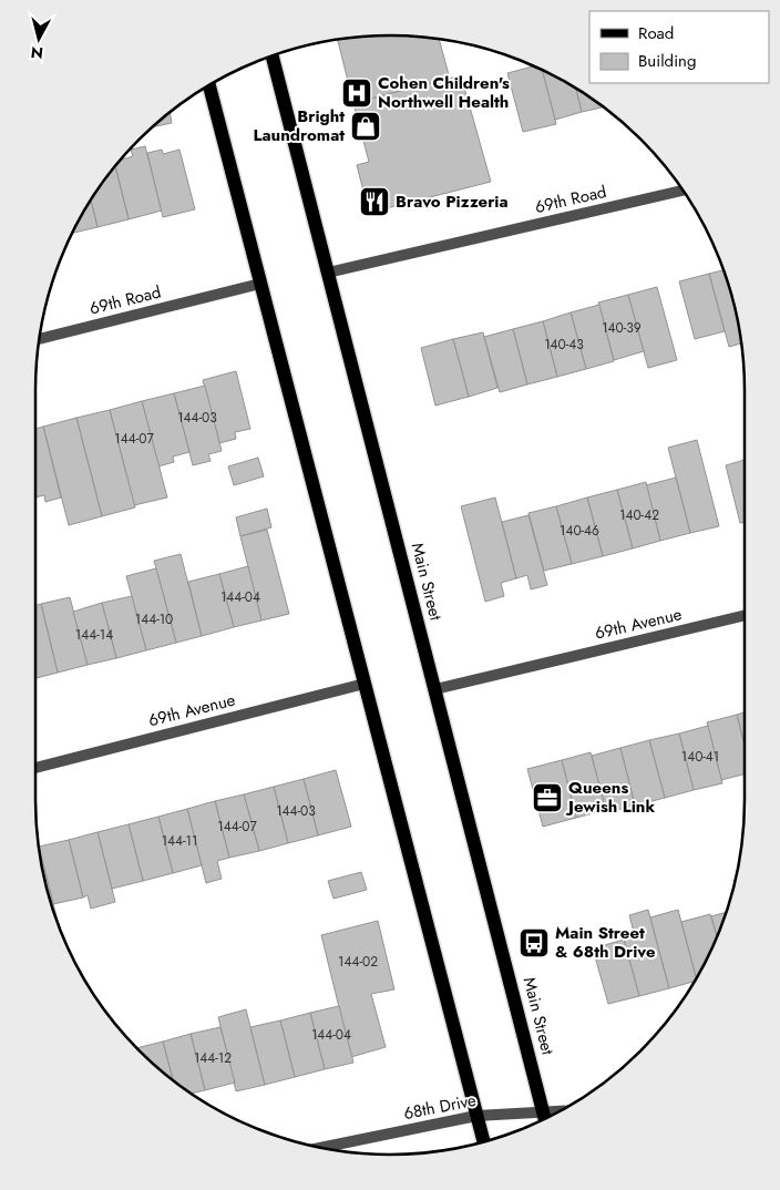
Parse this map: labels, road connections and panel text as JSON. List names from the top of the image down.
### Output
{
  "streets": {
    "main road": ["Main Street"],
    "street": ["69th Road", "69th Avenue", "68th Drive"]
  },
  "crossings": [
    ["69th Road", "Main Street"],
    ["Main Street", "69th Avenue"],
    ["Main Street", "68th Drive"]
  ],
  "places": {
    "hospital": ["Cohen Children's Northwell Health"],
    "shop": ["Bright Laundromat"],
    "restaurant": ["Bravo Pizzeria"],
    "office": ["Queens Jewish Link"],
    "bus stop": ["Main Street & 68th Drive"]
  },
  "house_numbers": [
    "140-39",
    "140-43",
    "144-03",
    "144-07",
    "140-42",
    "140-46",
    "144-04",
    "144-10",
    "144-14",
    "140-41",
    "144-03",
    "144-07",
    "144-11",
    "144-02",
    "144-04",
    "144-12"
  ],
  "legend": ["Road", "Building"],
  "north": "bottom"
}
